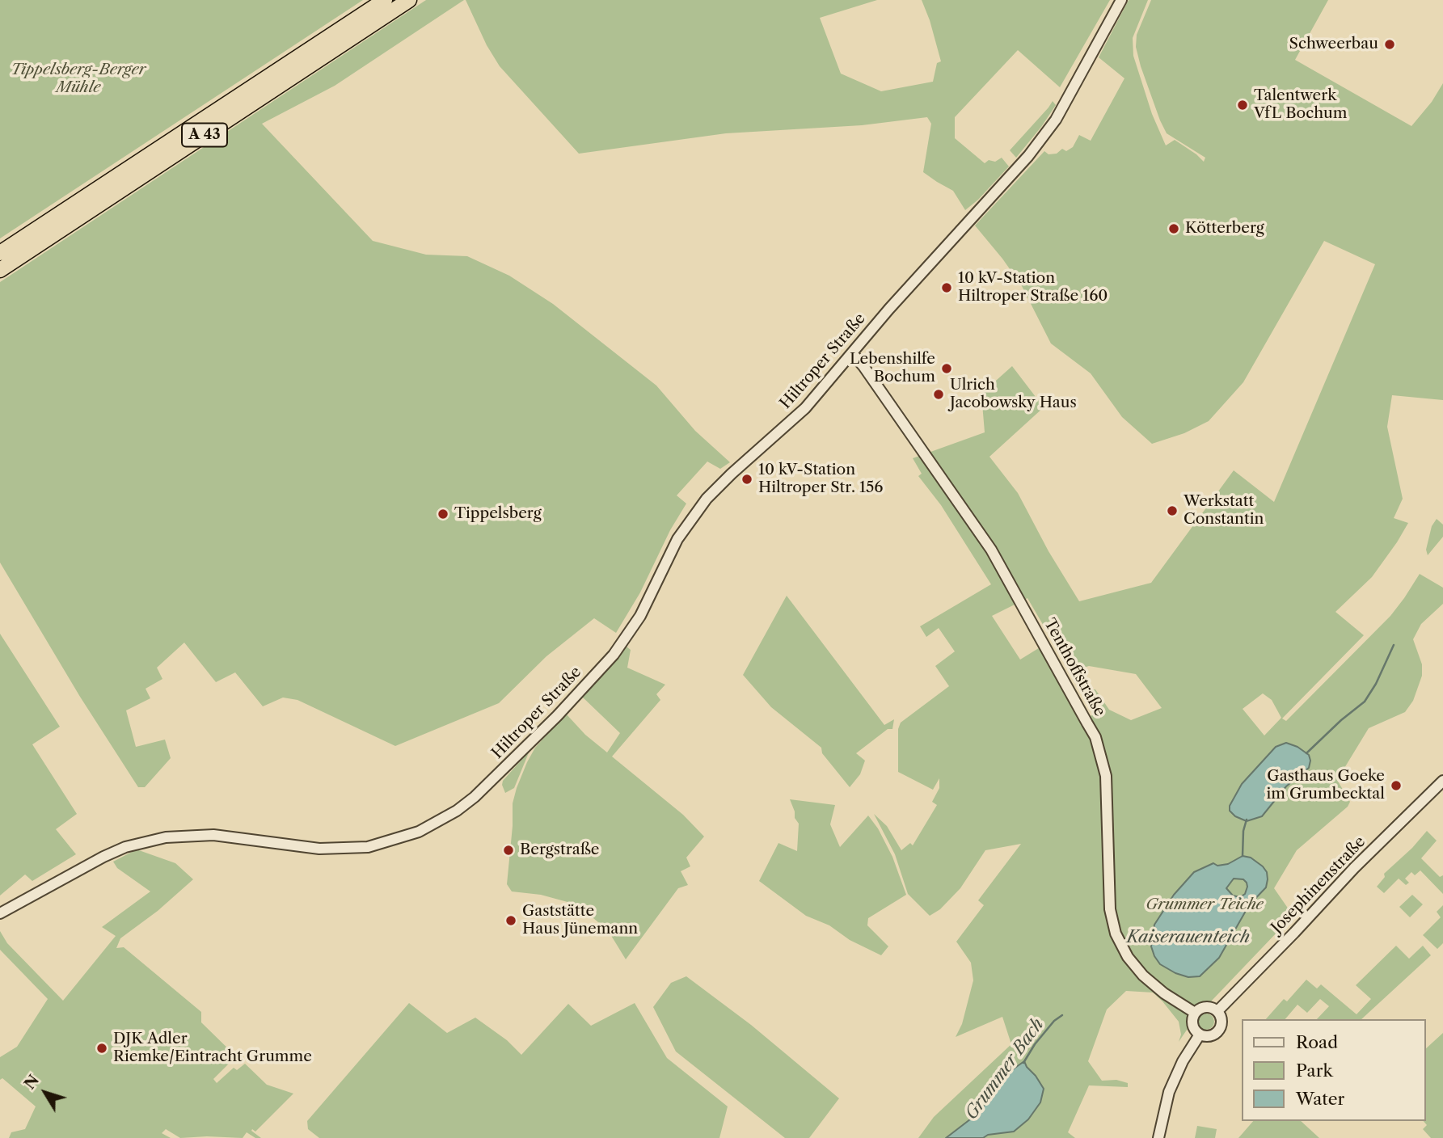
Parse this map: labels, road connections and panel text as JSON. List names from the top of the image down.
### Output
{
  "streets": {
    "highway": ["A 43"],
    "street": ["Hiltroper Straße", "Tenthoffstraße", "Josephinenstraße"]
  },
  "crossings": [
    ["Hiltroper Straße", "Tenthoffstraße"],
    ["Tenthoffstraße", "Josephinenstraße"]
  ],
  "water": ["Kaiserauenteich", "Grummer Bach"],
  "parks": ["Tippelsberg-Berger Mühle", "Grummer Teiche"],
  "places": [
    "Schweerbau",
    "Talentwerk VfL Bochum",
    "Kötterberg",
    "10 kV-Station Hiltroper Straße 160",
    "Lebenshilfe Bochum",
    "Ulrich Jacobowsky Haus",
    "10 kV-Station Hiltroper Str. 156",
    "Werkstatt Constantin",
    "Tippelsberg",
    "Gasthaus Goeke im Grumbecktal",
    "Bergstraße",
    "Gaststätte Haus Jünemann",
    "DJK Adler Riemke/Eintracht Grumme"
  ],
  "legend": ["Road", "Park", "Water"],
  "north": "top left"
}
